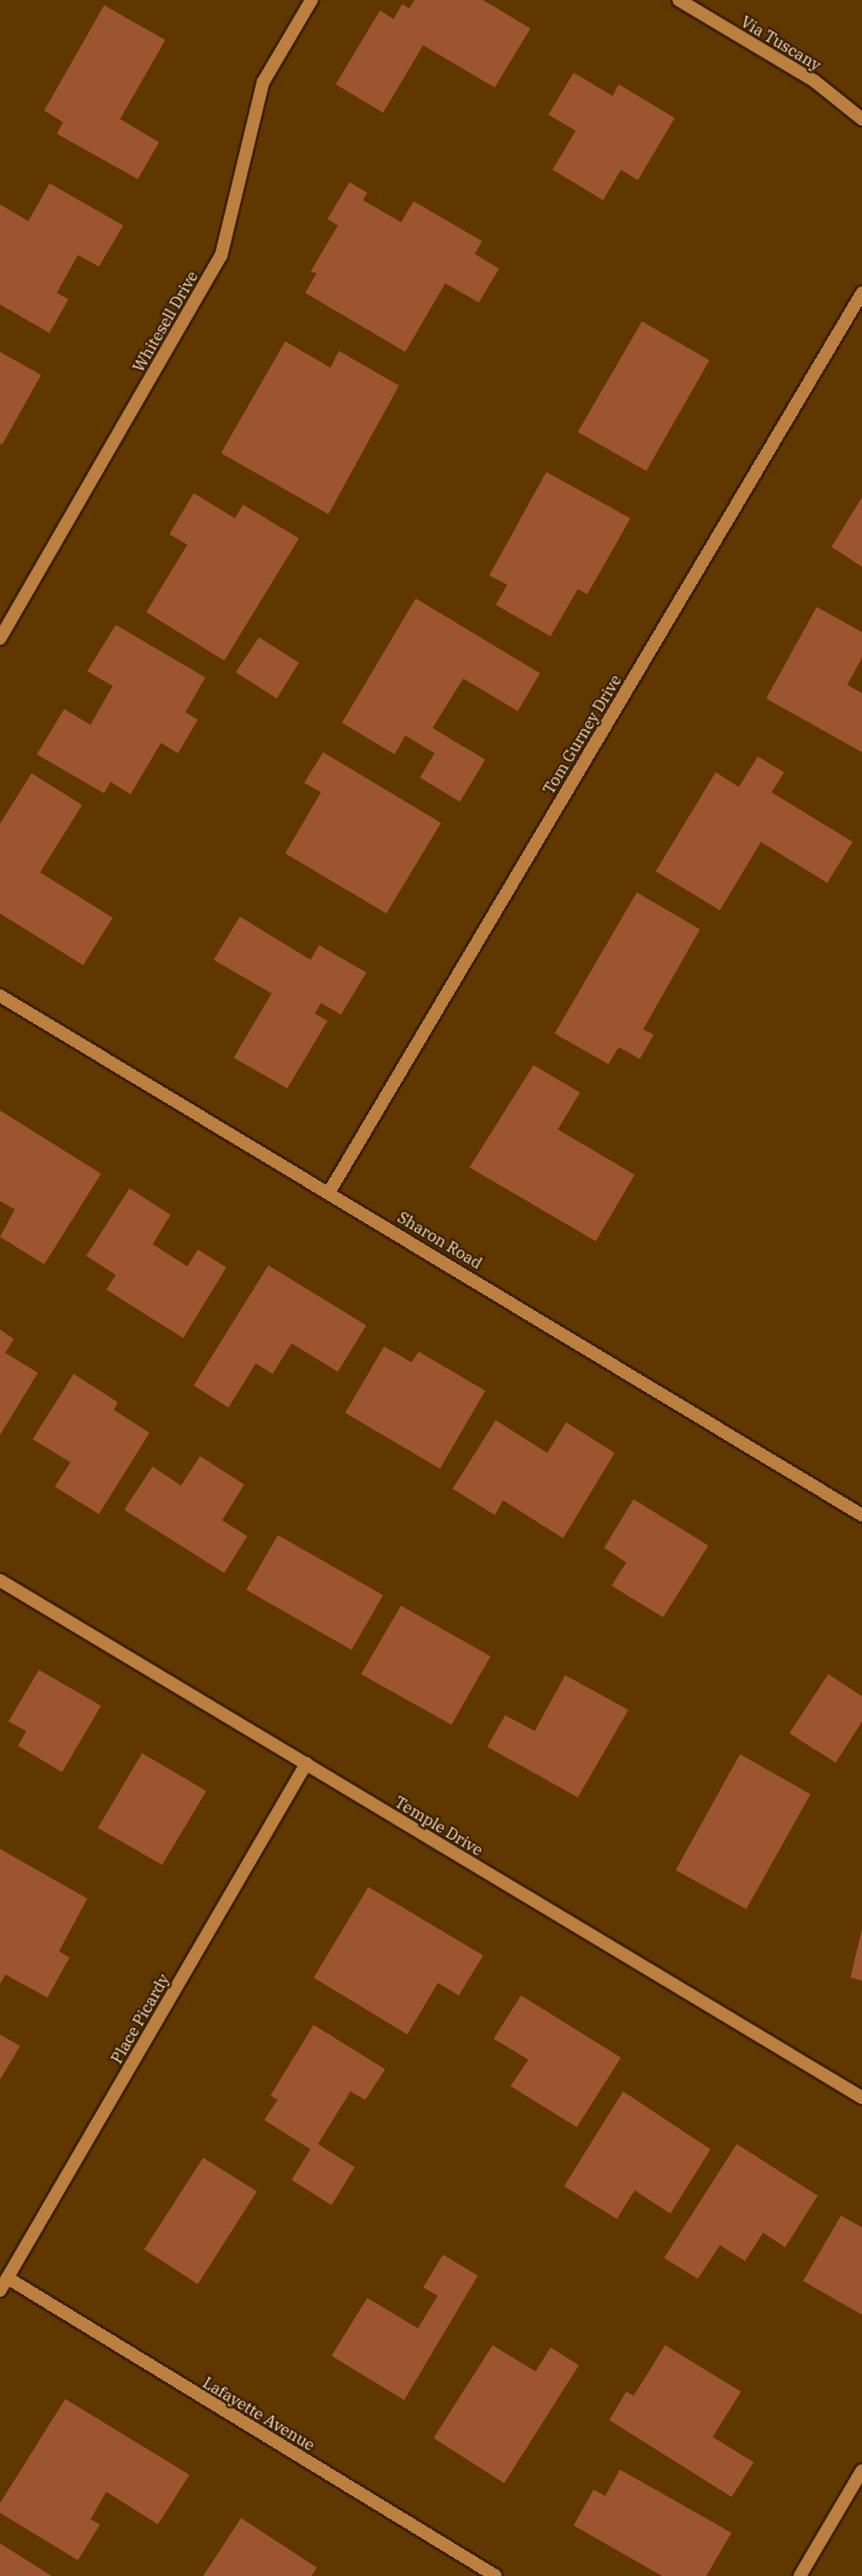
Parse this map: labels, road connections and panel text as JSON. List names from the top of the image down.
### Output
{
  "streets": {
    "street": [
      "Via Tuscany",
      "Whitesell Drive",
      "Tom Gurney Drive",
      "Sharon Road",
      "Temple Drive",
      "Place Picardy",
      "Lafayette Avenue"
    ]
  },
  "crossings": [
    ["Tom Gurney Drive", "Sharon Road"],
    ["Temple Drive", "Place Picardy"],
    ["Place Picardy", "Lafayette Avenue"]
  ]
}
